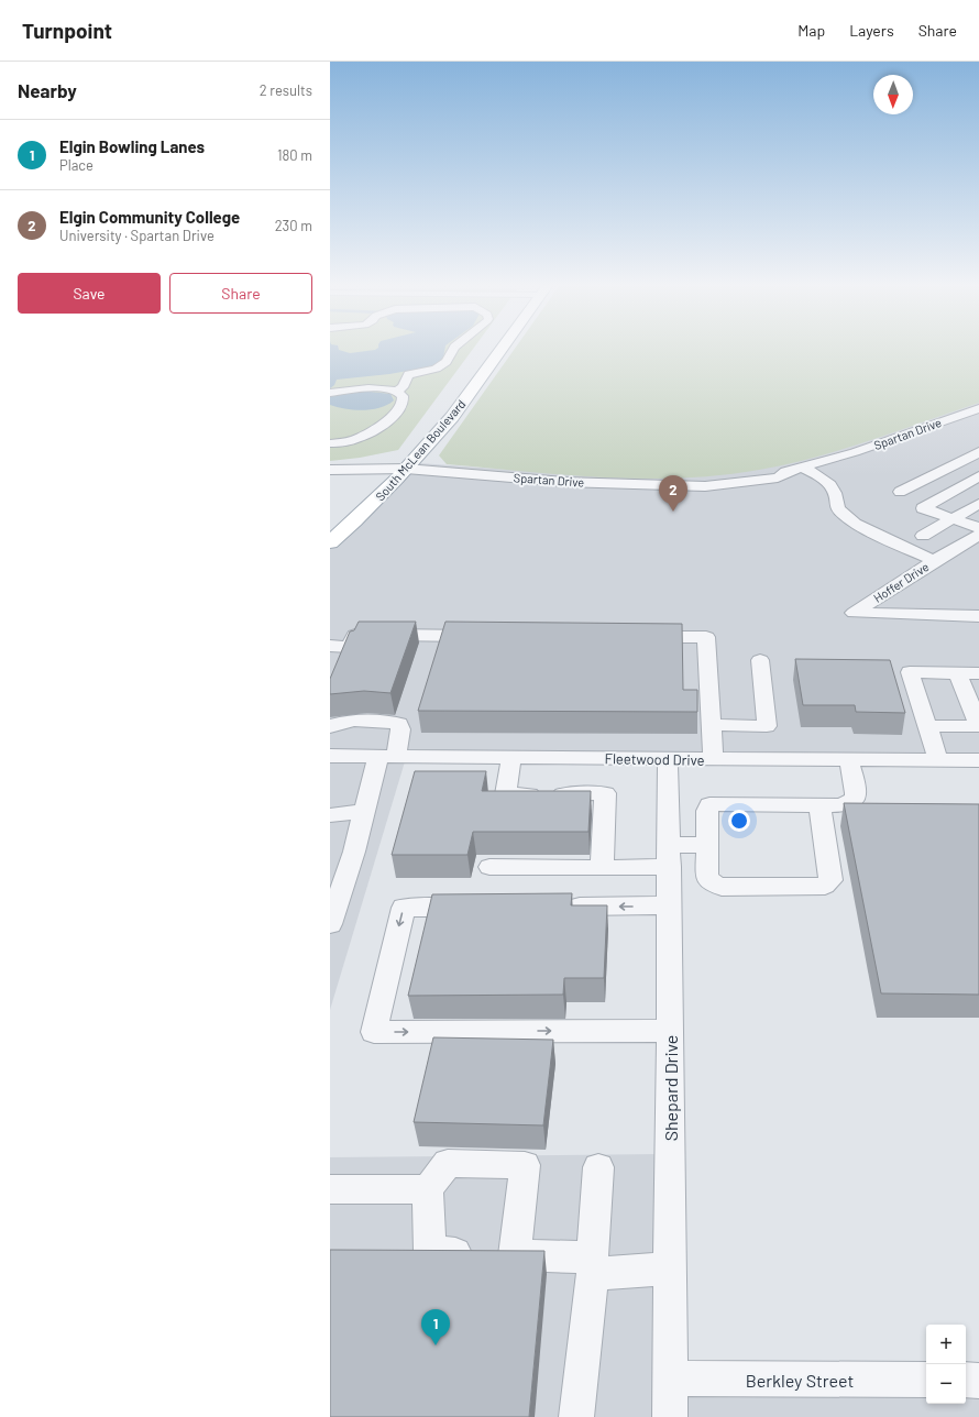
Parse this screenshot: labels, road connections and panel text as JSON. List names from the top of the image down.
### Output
{
  "streets": {
    "main road": ["South McLean Boulevard"],
    "street": [
      "Spartan Drive",
      "Hoffer Drive",
      "Fleetwood Drive",
      "Shepard Drive",
      "Berkley Street"
    ]
  },
  "crossings": [
    ["Spartan Drive", "South McLean Boulevard"],
    ["Spartan Drive", "Hoffer Drive"],
    ["Fleetwood Drive", "Shepard Drive"],
    ["Shepard Drive", "Berkley Street"]
  ],
  "north": "bottom",
  "page": {
    "header": "Turnpoint",
    "nav": ["Map", "Layers", "Share"],
    "heading": ["Nearby", "2 results"],
    "list": [
      {
        "mark": "1",
        "name": "Elgin Bowling Lanes",
        "note": "Place",
        "value": "180 m"
      },
      {
        "mark": "2",
        "name": "Elgin Community College",
        "note": "University · Spartan Drive",
        "value": "230 m"
      }
    ],
    "buttons": ["Save", "Share"],
    "pins": ["2", "1"],
    "map_buttons": ["+", "−"]
  }
}
